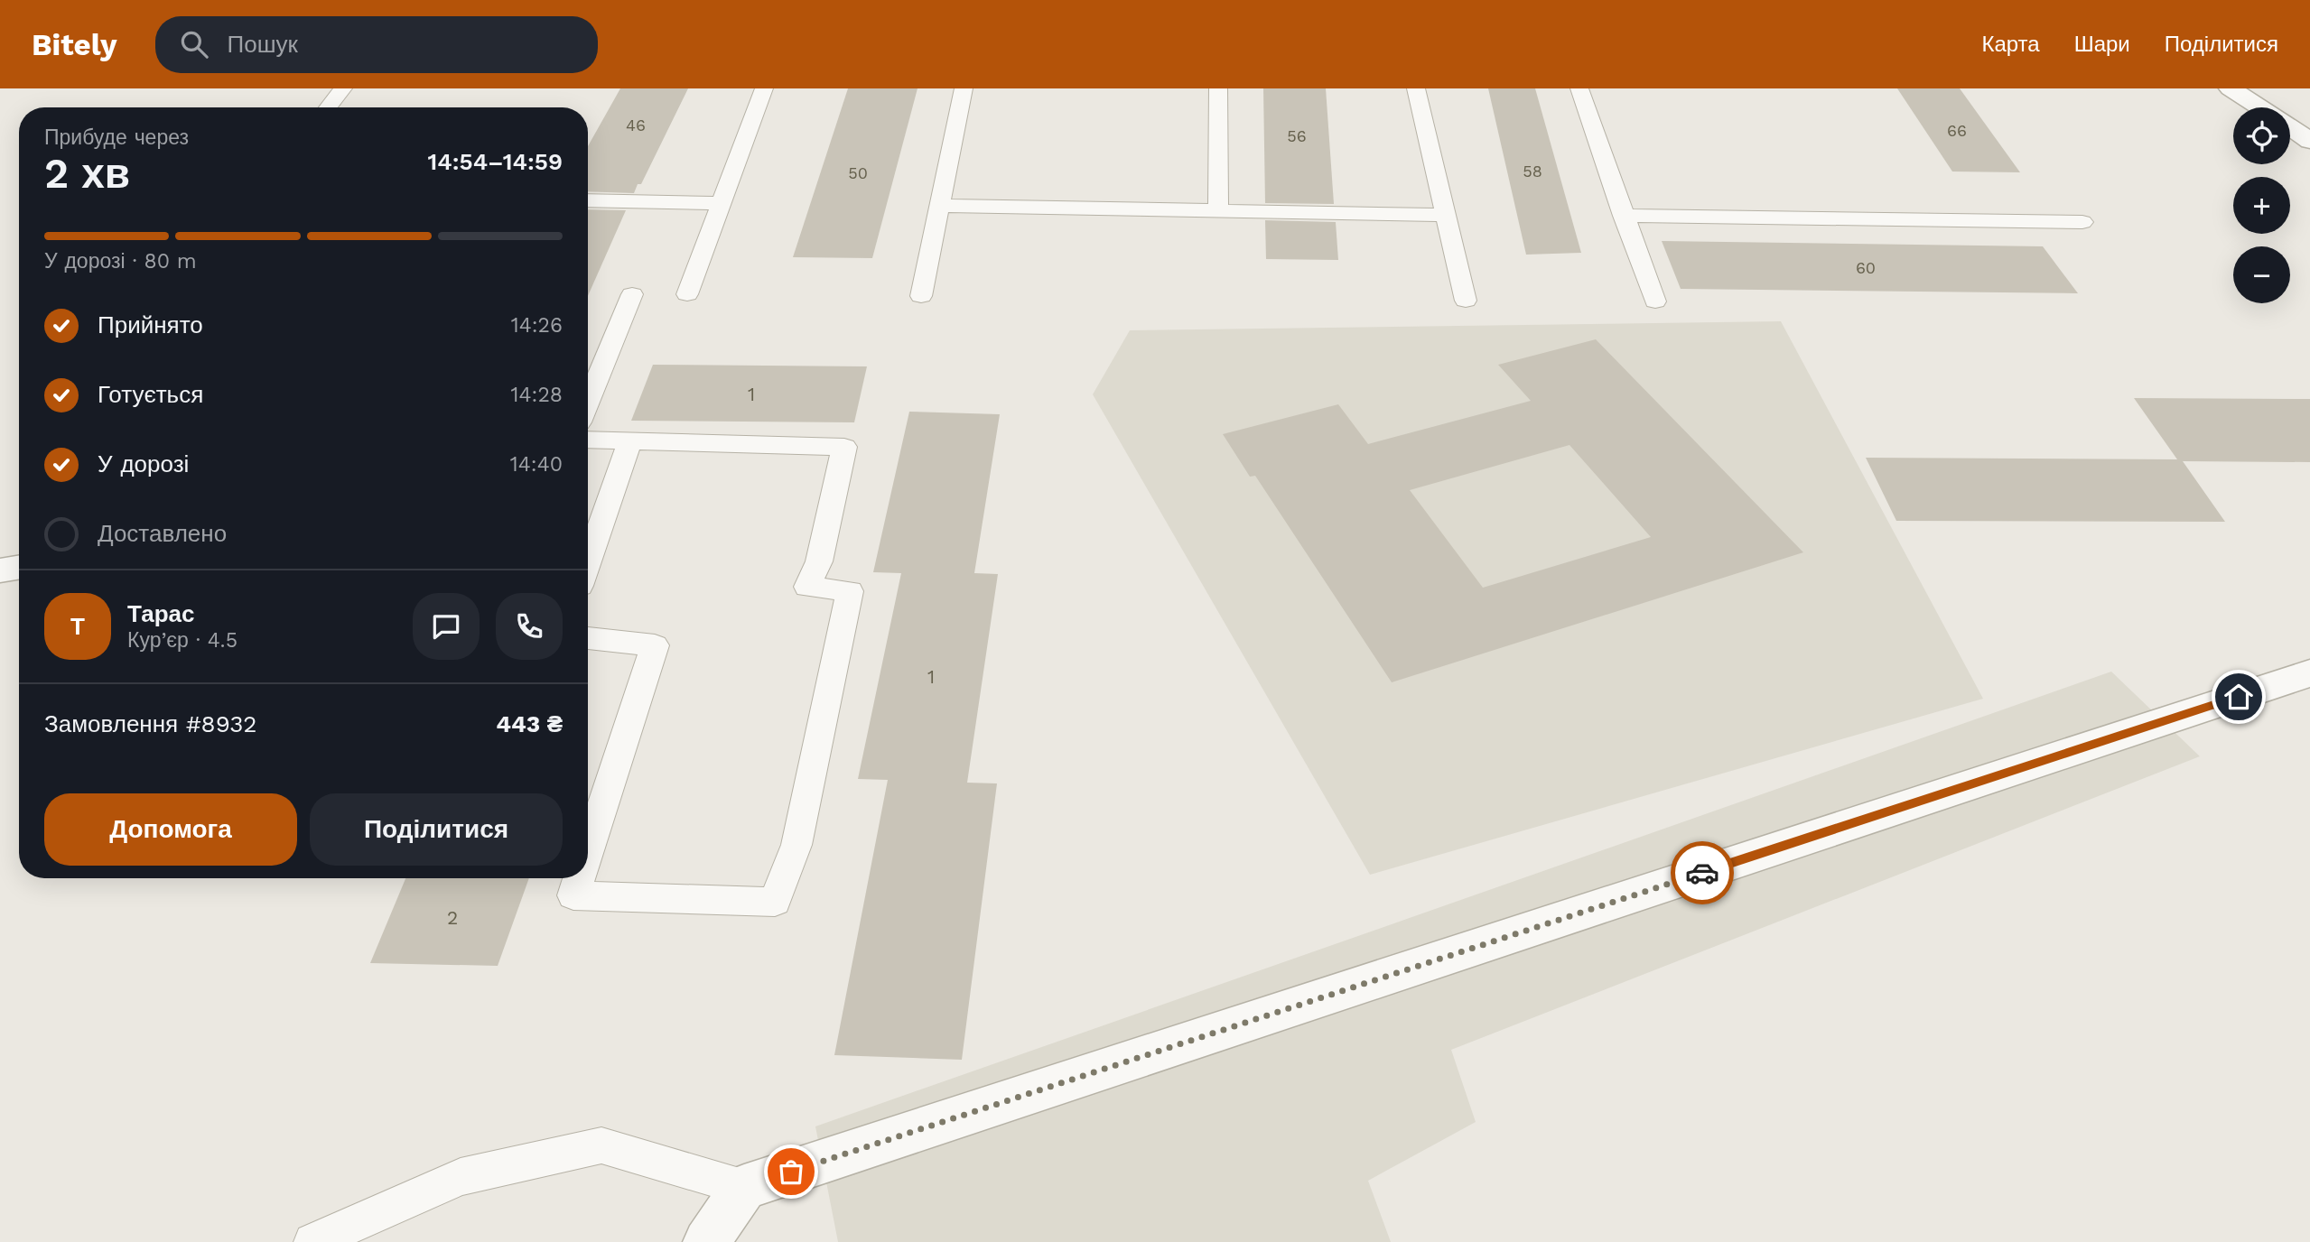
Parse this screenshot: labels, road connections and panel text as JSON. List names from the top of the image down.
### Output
{
  "house_numbers": [
    "46",
    "66",
    "56",
    "58",
    "50",
    "60",
    "1",
    "1",
    "2"
  ],
  "page": {
    "header": "Bitely",
    "search": "Пошук",
    "nav": ["Карта", "Шари", "Поділитися"],
    "map_buttons": ["+", "−"],
    "heading": ["2 хв", "Прибуде через", "14:54–14:59"],
    "panel": [
      "Тарас",
      "Кур’єр · 4.5",
      "Замовлення #8932",
      "443 ₴"
    ],
    "bar": "У дорозі · 80 m",
    "list": [
      ["Прийнято", "14:26"],
      ["Готується", "14:28"],
      ["У дорозі", "14:40"],
      "Доставлено"
    ],
    "round": "Т",
    "buttons": ["Допомога", "Поділитися"]
  }
}
